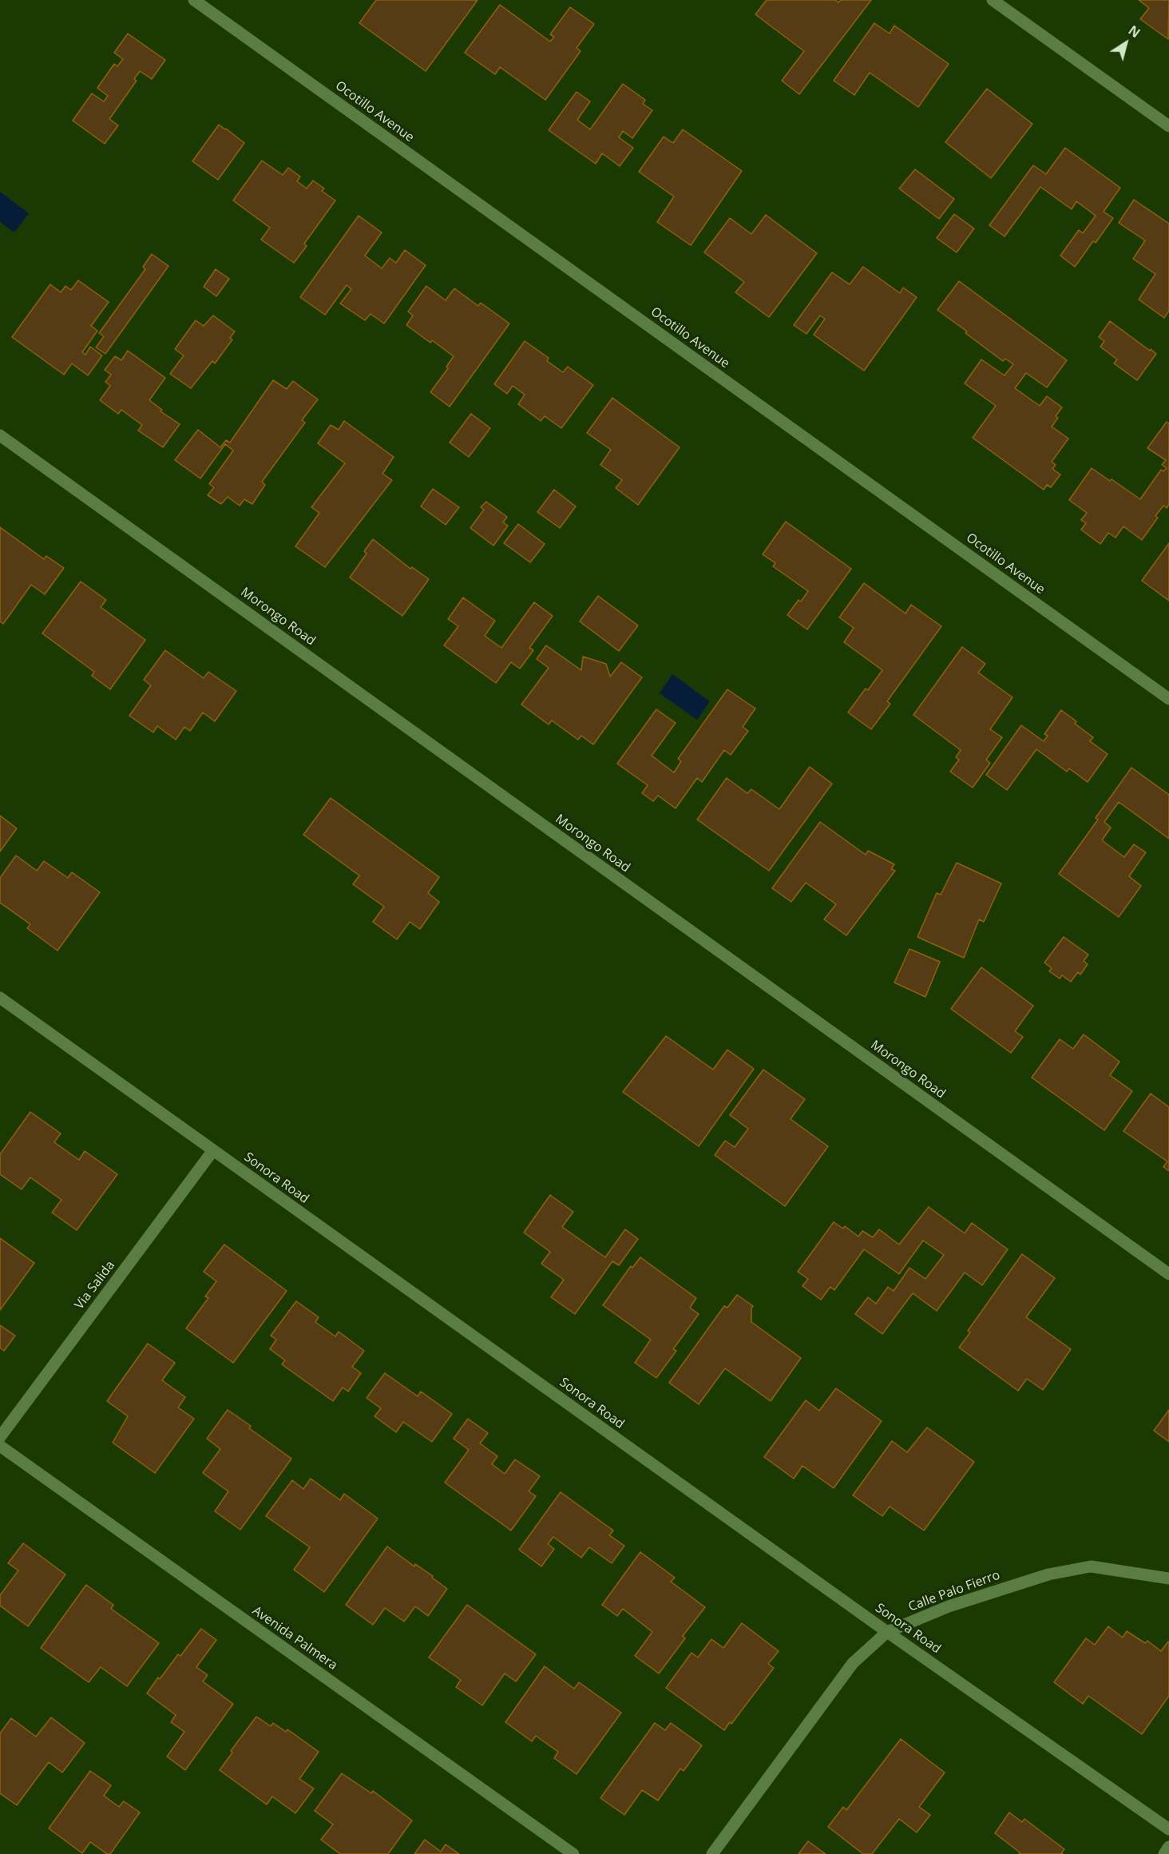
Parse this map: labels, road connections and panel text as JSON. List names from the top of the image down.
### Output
{
  "streets": {
    "street": [
      "Ocotillo Avenue",
      "Morongo Road",
      "Sonora Road",
      "Via Salida",
      "Calle Palo Fierro",
      "Avenida Palmera"
    ]
  },
  "crossings": [
    ["Sonora Road", "Via Salida"],
    ["Sonora Road", "Calle Palo Fierro"]
  ],
  "north": "top right"
}
